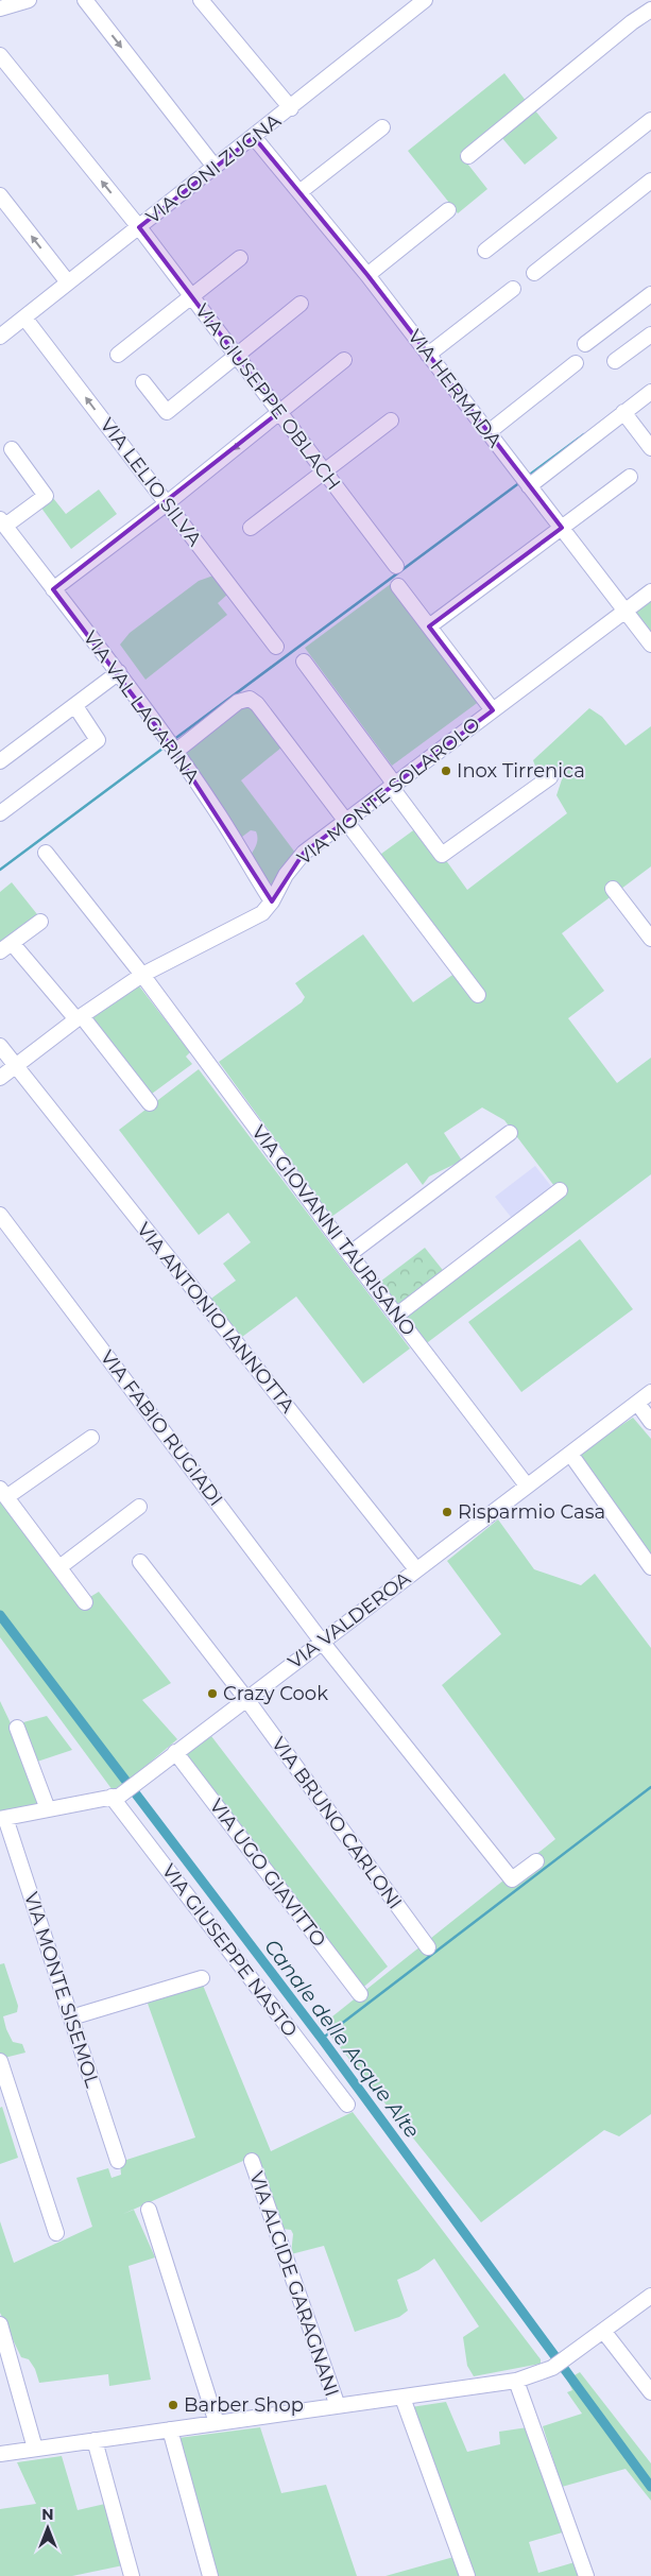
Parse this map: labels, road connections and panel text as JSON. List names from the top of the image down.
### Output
{
  "streets": {
    "street": [
      "VIA CONI ZUGNA",
      "VIA HERMADA",
      "VIA GIUSEPPE OBLACH",
      "VIA LELIO SILVA",
      "VIA VAL LAGARINA",
      "VIA MONTE SOLAROLO",
      "VIA GIOVANNI TAURISANO",
      "VIA ANTONIO IANNOTTA",
      "VIA FABIO RUGIADI",
      "VIA VALDEROA",
      "VIA BRUNO CARLONI",
      "VIA UGO GIAVITTO",
      "VIA GIUSEPPE NASTO",
      "VIA MONTE SISEMOL",
      "VIA ALCIDE GARAGNANI"
    ]
  },
  "crossings": [
    ["VIA CONI ZUGNA", "VIA HERMADA"],
    ["VIA CONI ZUGNA", "VIA GIUSEPPE OBLACH"],
    ["VIA CONI ZUGNA", "VIA LELIO SILVA"],
    ["VIA HERMADA", "VIA MONTE SOLAROLO"],
    ["VIA VAL LAGARINA", "VIA MONTE SOLAROLO"],
    ["VIA MONTE SOLAROLO", "VIA GIOVANNI TAURISANO"],
    ["VIA MONTE SOLAROLO", "VIA ANTONIO IANNOTTA"],
    ["VIA GIOVANNI TAURISANO", "VIA VALDEROA"],
    ["VIA ANTONIO IANNOTTA", "VIA VALDEROA"],
    ["VIA FABIO RUGIADI", "VIA VALDEROA"],
    ["VIA VALDEROA", "VIA BRUNO CARLONI"],
    ["VIA VALDEROA", "VIA UGO GIAVITTO"],
    ["VIA VALDEROA", "VIA GIUSEPPE NASTO"],
    ["VIA VALDEROA", "VIA MONTE SISEMOL"]
  ],
  "one_way": ["VIA LELIO SILVA"],
  "water": ["Canale delle Acque Alte"],
  "places": [
    "Inox Tirrenica",
    "Risparmio Casa",
    "Crazy Cook",
    "Barber Shop"
  ],
  "north": "top"
}
